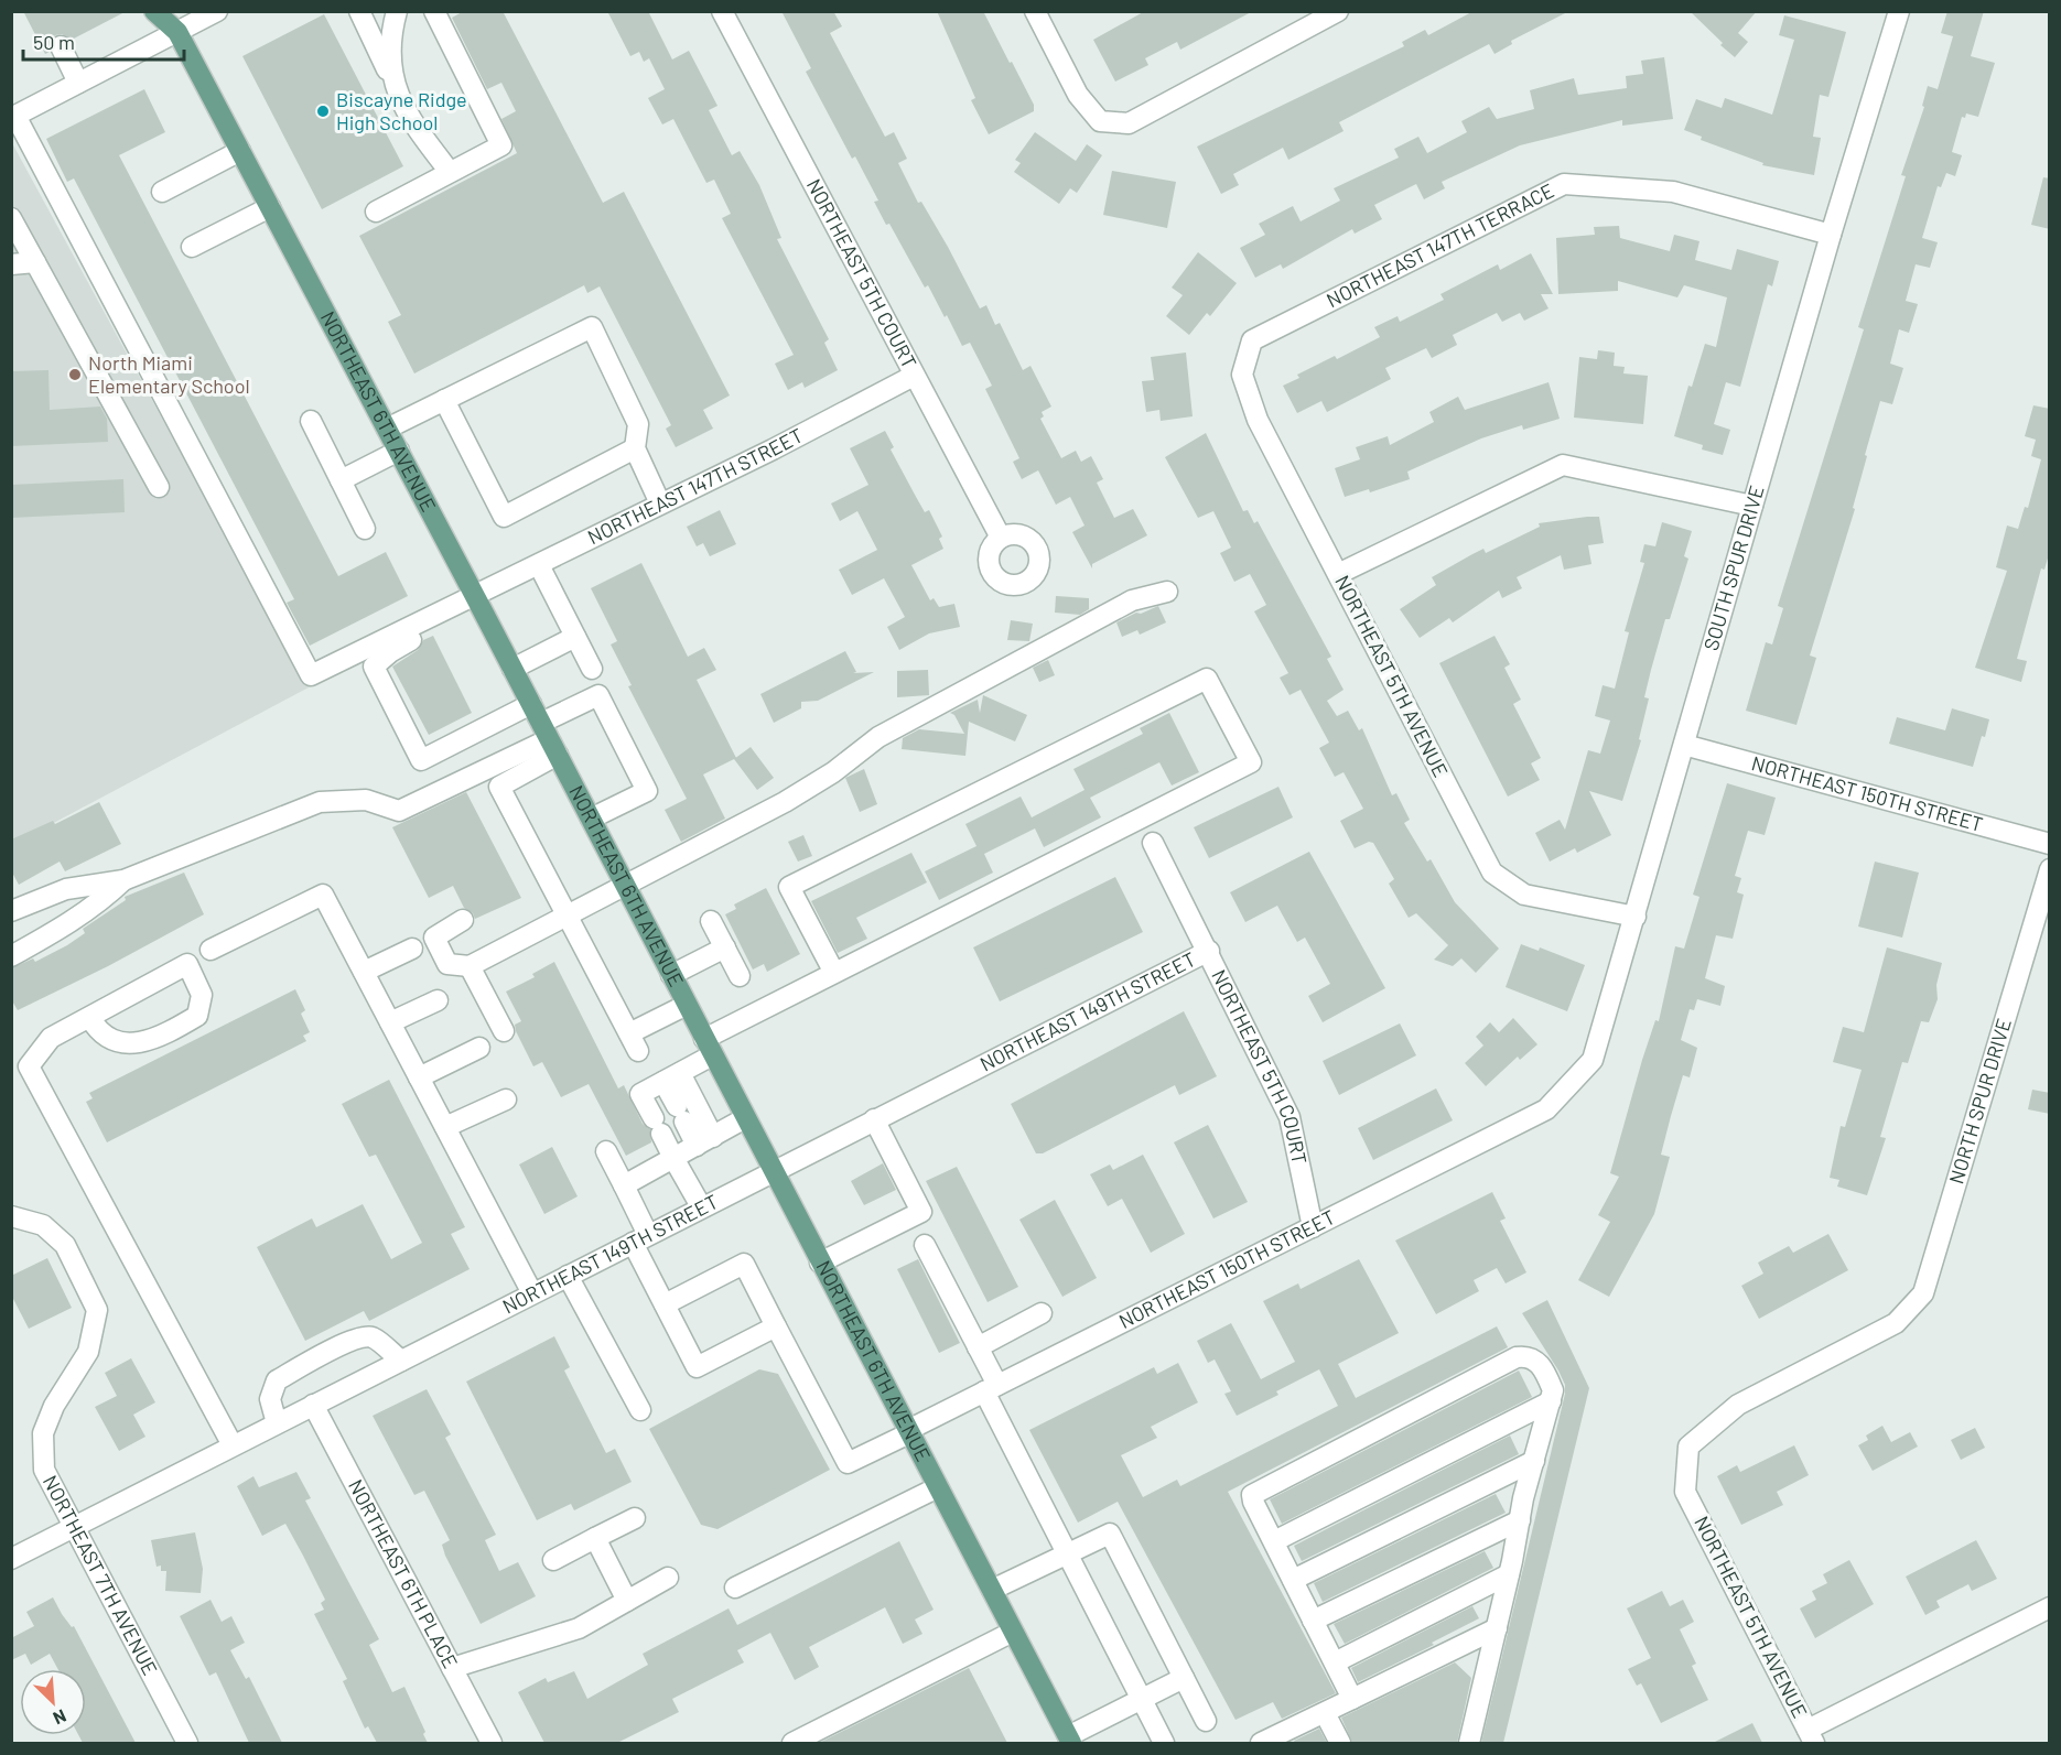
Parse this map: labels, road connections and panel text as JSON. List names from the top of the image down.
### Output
{
  "streets": {
    "main road": ["NORTHEAST 6TH AVENUE"],
    "street": [
      "NORTHEAST 147TH TERRACE",
      "NORTHEAST 5TH COURT",
      "NORTHEAST 147TH STREET",
      "SOUTH SPUR DRIVE",
      "NORTHEAST 5TH AVENUE",
      "NORTHEAST 150TH STREET",
      "NORTHEAST 149TH STREET",
      "NORTH SPUR DRIVE",
      "NORTHEAST 6TH PLACE",
      "NORTHEAST 7TH AVENUE"
    ]
  },
  "crossings": [
    ["NORTHEAST 147TH TERRACE", "SOUTH SPUR DRIVE"],
    ["NORTHEAST 147TH TERRACE", "NORTHEAST 5TH AVENUE"],
    ["NORTHEAST 5TH COURT", "NORTHEAST 147TH STREET"],
    ["NORTHEAST 5TH COURT", "NORTHEAST 150TH STREET"],
    ["NORTHEAST 5TH COURT", "NORTHEAST 149TH STREET"],
    ["NORTHEAST 6TH AVENUE", "NORTHEAST 147TH STREET"],
    ["NORTHEAST 6TH AVENUE", "NORTHEAST 150TH STREET"],
    ["NORTHEAST 6TH AVENUE", "NORTHEAST 149TH STREET"],
    ["SOUTH SPUR DRIVE", "NORTHEAST 5TH AVENUE"],
    ["SOUTH SPUR DRIVE", "NORTHEAST 150TH STREET"],
    ["NORTHEAST 5TH AVENUE", "NORTH SPUR DRIVE"],
    ["NORTHEAST 149TH STREET", "NORTHEAST 6TH PLACE"],
    ["NORTHEAST 149TH STREET", "NORTHEAST 7TH AVENUE"]
  ],
  "places": ["Biscayne Ridge High School", "North Miami Elementary School"],
  "scale_bar": "50 m",
  "north": "bottom right"
}
